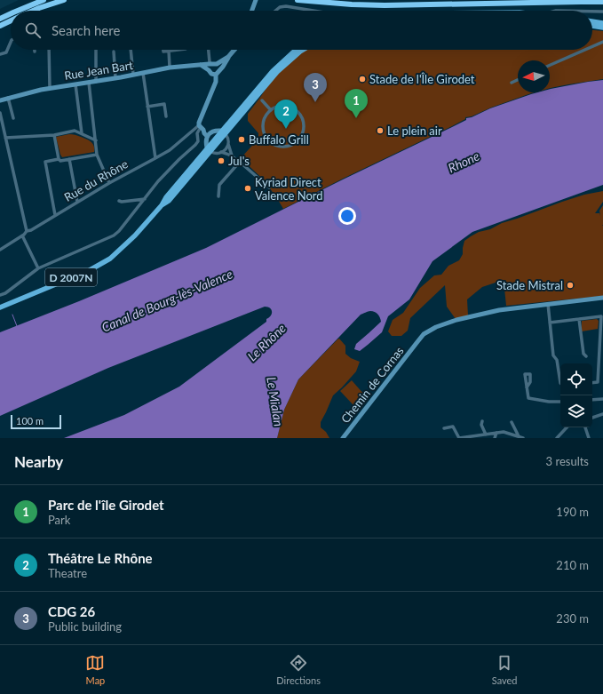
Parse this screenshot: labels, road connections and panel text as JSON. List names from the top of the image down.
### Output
{
  "streets": {
    "main road": ["D 2007N"],
    "street": ["Rue Jean Bart", "Rue du Rhône", "Chemin de Cornas"]
  },
  "water": [
    "Rhone",
    "Canal de Bourg-lès-Valence",
    "Le Rhône",
    "Le Mialan"
  ],
  "places": [
    "Stade de l'Île Girodet",
    "Le plein air",
    "Buffalo Grill",
    "Jul's",
    "Kyriad Direct Valence Nord",
    "Stade Mistral"
  ],
  "scale_bar": "100 m",
  "north": "left",
  "page": {
    "search": "Search here",
    "pins": ["3", "1", "2"],
    "scale": "100 m",
    "heading": ["Nearby", "3 results"],
    "list": [
      {
        "mark": "1",
        "name": "Parc de l'île Girodet",
        "note": "Park",
        "value": "190 m"
      },
      {
        "mark": "2",
        "name": "Théâtre Le Rhône",
        "note": "Theatre",
        "value": "210 m"
      },
      {
        "mark": "3",
        "name": "CDG 26",
        "note": "Public building",
        "value": "230 m"
      }
    ],
    "nav": ["Map", "Directions", "Saved"]
  }
}
